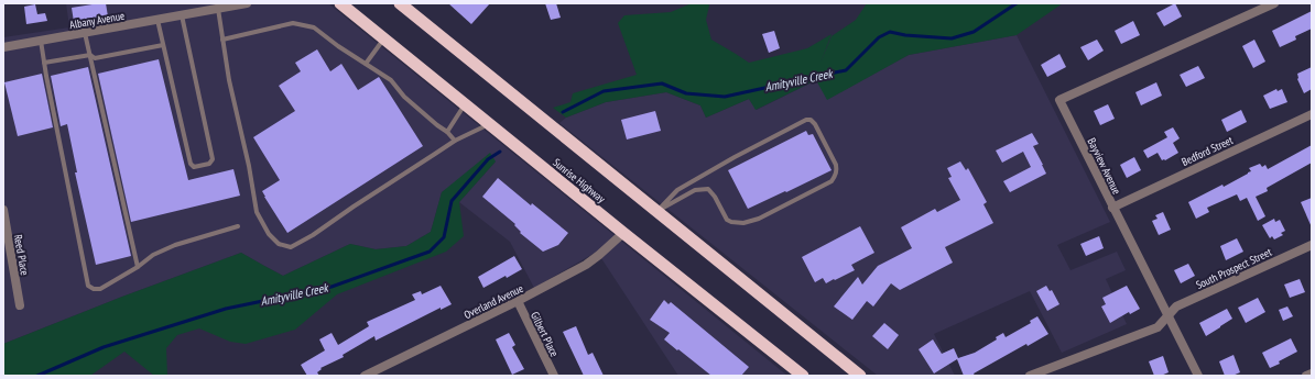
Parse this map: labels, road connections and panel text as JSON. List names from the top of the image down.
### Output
{
  "streets": {
    "highway": ["Sunrise Highway"],
    "street": [
      "Albany Avenue",
      "Bedford Street",
      "Bayview Avenue",
      "Reed Place",
      "South Prospect Street",
      "Overland Avenue",
      "Gilbert Place"
    ]
  },
  "crossings": [
    ["Bedford Street", "Bayview Avenue"],
    ["Bayview Avenue", "South Prospect Street"],
    ["Sunrise Highway", "Overland Avenue"],
    ["Overland Avenue", "Gilbert Place"]
  ],
  "water": ["Amityville Creek"]
}
